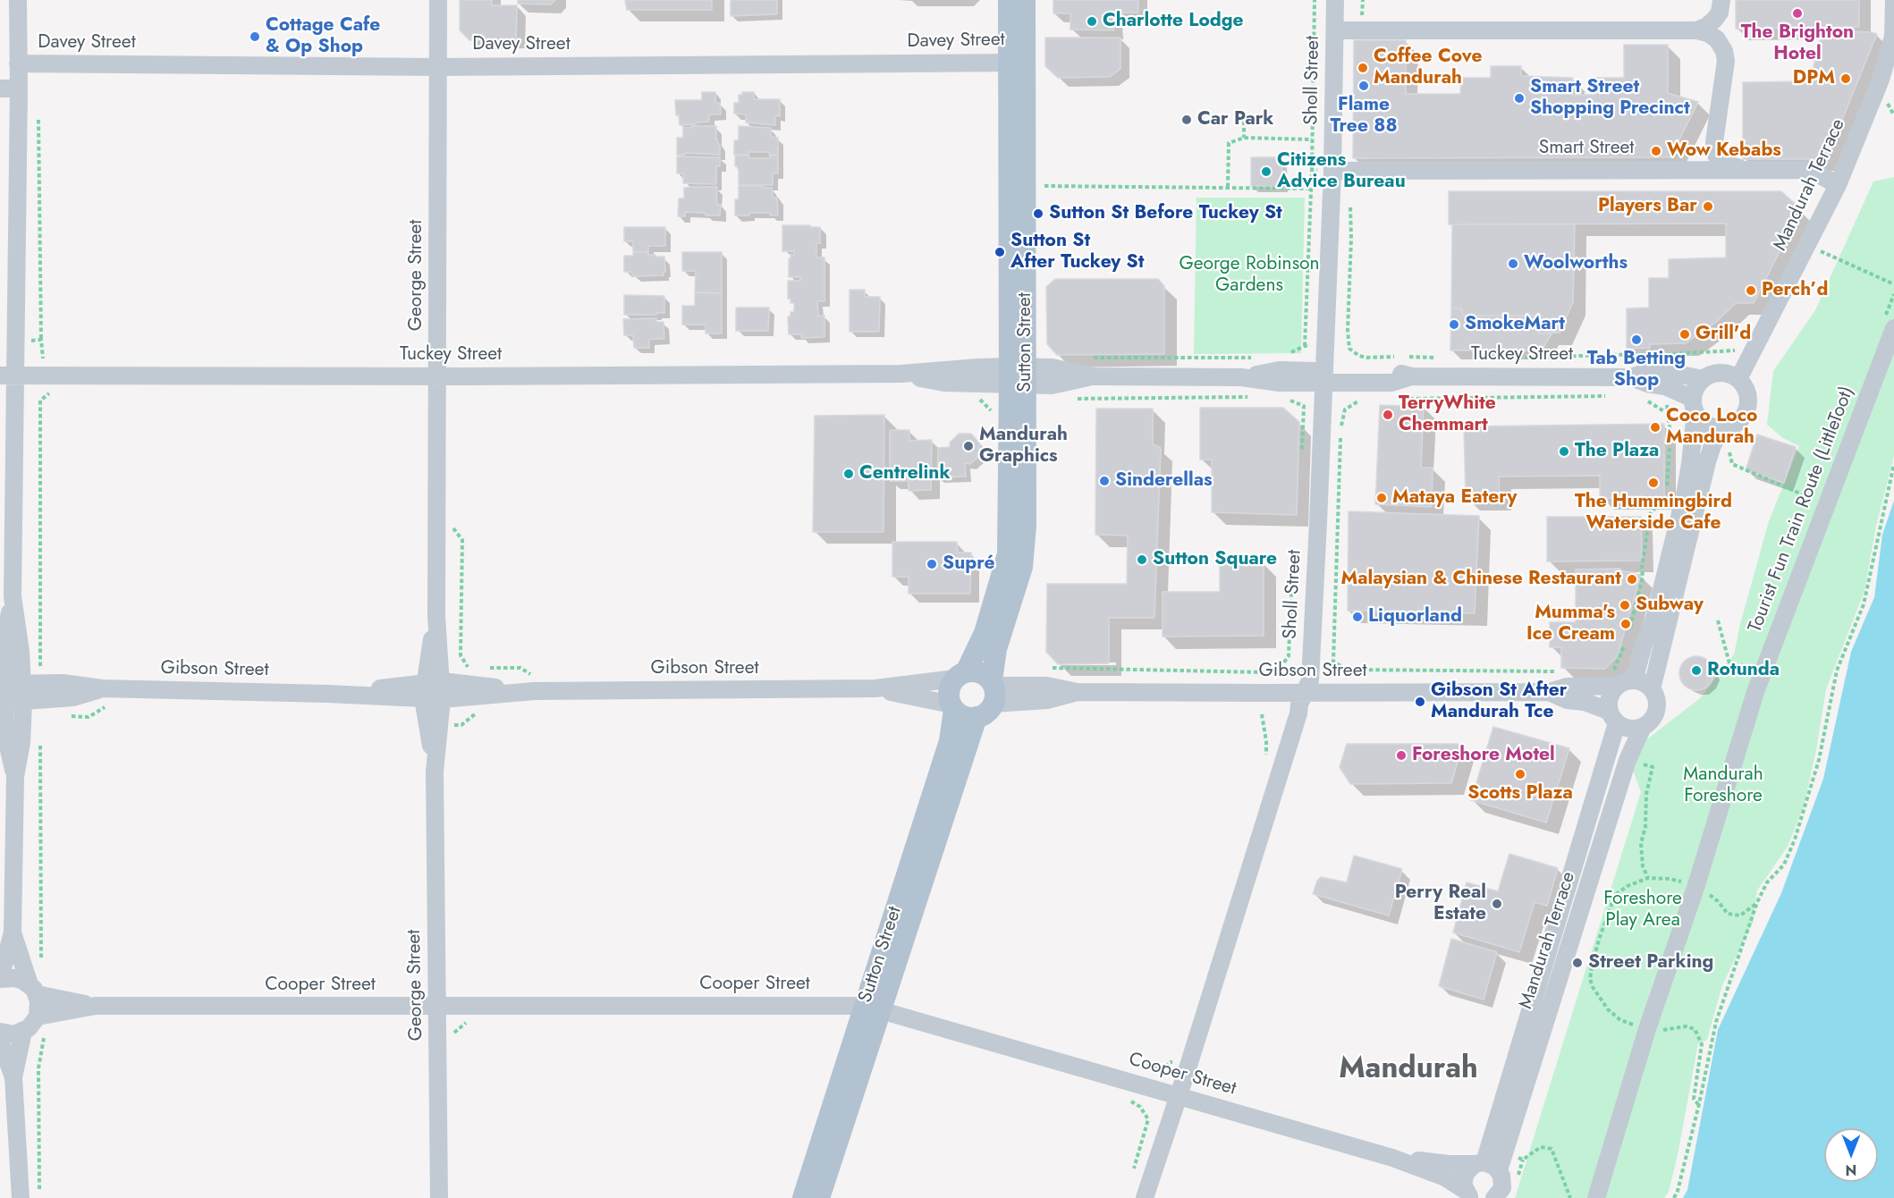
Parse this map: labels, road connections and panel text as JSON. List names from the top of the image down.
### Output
{
  "streets": {
    "main road": ["Sutton Street"],
    "street": [
      "Davey Street",
      "Sholl Street",
      "Smart Street",
      "Mandurah Terrace",
      "George Street",
      "Tuckey Street",
      "Tourist Fun Train Route (LittleToot)",
      "Gibson Street",
      "Cooper Street"
    ]
  },
  "crossings": [
    ["Davey Street", "George Street"],
    ["Davey Street", "Sutton Street"],
    ["Sholl Street", "Smart Street"],
    ["Sholl Street", "Tuckey Street"],
    ["Sholl Street", "Gibson Street"],
    ["Sholl Street", "Cooper Street"],
    ["Smart Street", "Mandurah Terrace"],
    ["Mandurah Terrace", "Tuckey Street"],
    ["Mandurah Terrace", "Gibson Street"],
    ["Mandurah Terrace", "Cooper Street"],
    ["George Street", "Tuckey Street"],
    ["George Street", "Gibson Street"],
    ["George Street", "Cooper Street"],
    ["Sutton Street", "Tuckey Street"],
    ["Sutton Street", "Gibson Street"],
    ["Sutton Street", "Cooper Street"]
  ],
  "districts": ["Mandurah"],
  "parks": ["George Robinson Gardens", "Mandurah Foreshore", "Foreshore Play Area"],
  "places": [
    "The Brighton Hotel",
    "Charlotte Lodge",
    "Cottage Cafe & Op Shop",
    "Coffee Cove Mandurah",
    "DPM",
    "Flame Tree 88",
    "Smart Street Shopping Precinct",
    "Car Park",
    "Wow Kebabs",
    "Citizens Advice Bureau",
    "Players Bar",
    "Sutton St Before Tuckey St",
    "Sutton St After Tuckey St",
    "Woolworths",
    "Perch’d",
    "SmokeMart",
    "Grill'd",
    "Tab Betting Shop",
    "TerryWhite Chemmart",
    "Coco Loco Mandurah",
    "Mandurah Graphics",
    "The Plaza",
    "Centrelink",
    "Sinderellas",
    "The Hummingbird Waterside Cafe",
    "Mataya Eatery",
    "Sutton Square",
    "Supré",
    "Malaysian & Chinese Restaurant",
    "Subway",
    "Liquorland",
    "Mumma's Ice Cream",
    "Rotunda",
    "Gibson St After Mandurah Tce",
    "Foreshore Motel",
    "Scotts Plaza",
    "Perry Real Estate",
    "Street Parking"
  ],
  "north": "bottom"
}
